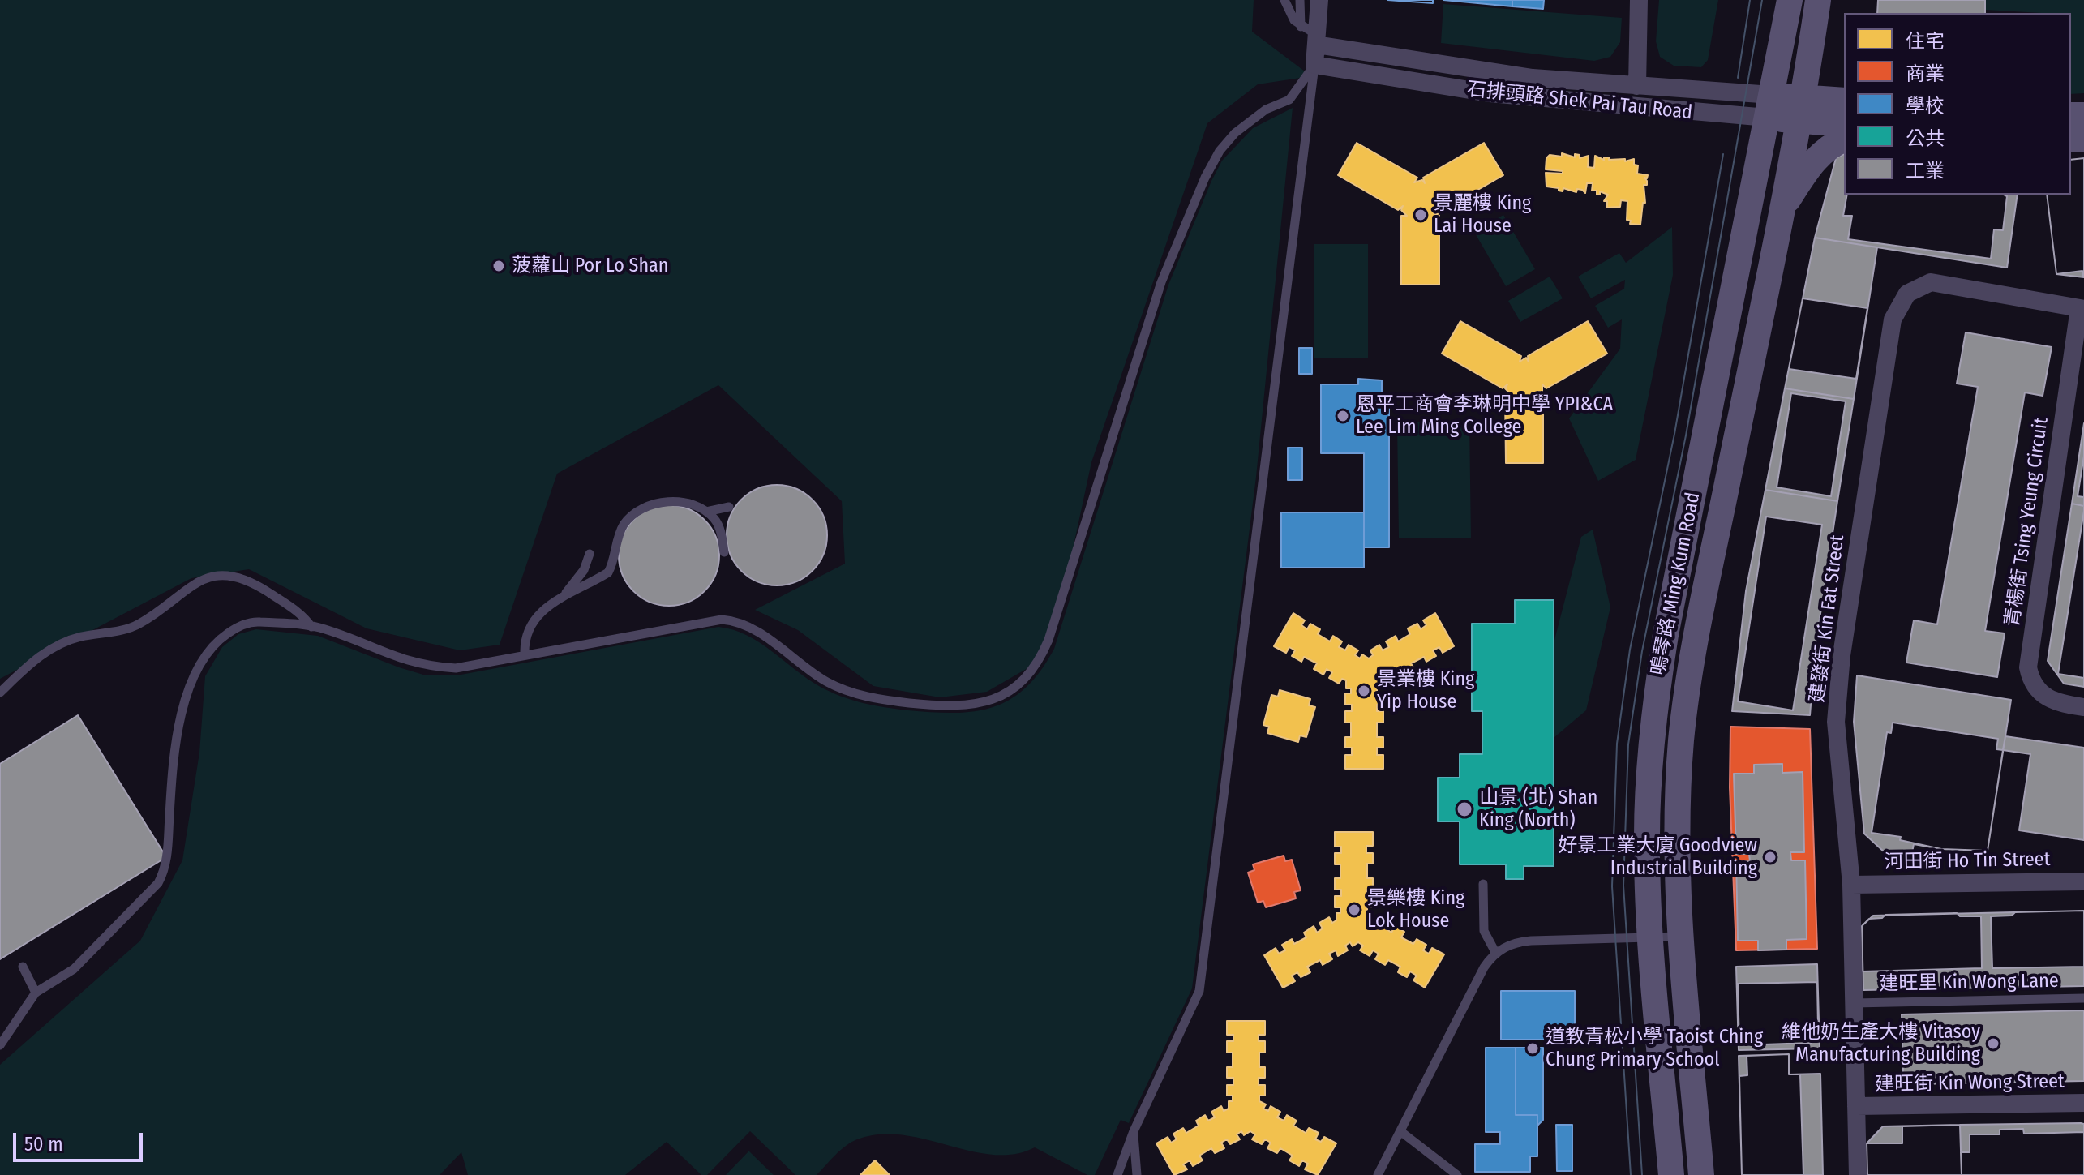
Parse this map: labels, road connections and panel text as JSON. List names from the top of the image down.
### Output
{
  "streets": {
    "main road": ["石排頭路 Shek Pai Tau Road", "鳴琴路 Ming Kum Road"],
    "street": [
      "青楊街 Tsing Yeung Circuit",
      "建發街 Kin Fat Street",
      "河田街 Ho Tin Street",
      "建旺街 Kin Wong Street"
    ],
    "lane": ["建旺里 Kin Wong Lane"]
  },
  "crossings": [
    ["石排頭路 Shek Pai Tau Road", "鳴琴路 Ming Kum Road"],
    ["青楊街 Tsing Yeung Circuit", "建發街 Kin Fat Street"],
    ["建發街 Kin Fat Street", "河田街 Ho Tin Street"],
    ["建發街 Kin Fat Street", "建旺里 Kin Wong Lane"],
    ["建發街 Kin Fat Street", "建旺街 Kin Wong Street"]
  ],
  "places": [
    "景麗樓 King Lai House",
    "菠蘿山 Por Lo Shan",
    "恩平工商會李琳明中學 YPI&CA Lee Lim Ming College",
    "景業樓 King Yip House",
    "山景 (北) Shan King (North)",
    "好景工業大廈 Goodview Industrial Building",
    "景樂樓 King Lok House",
    "維他奶生產大樓 Vitasoy Manufacturing Building",
    "道教青松小學 Taoist Ching Chung Primary School"
  ],
  "legend": [
    "住宅",
    "商業",
    "學校",
    "公共",
    "工業"
  ],
  "scale_bar": "50 m"
}
